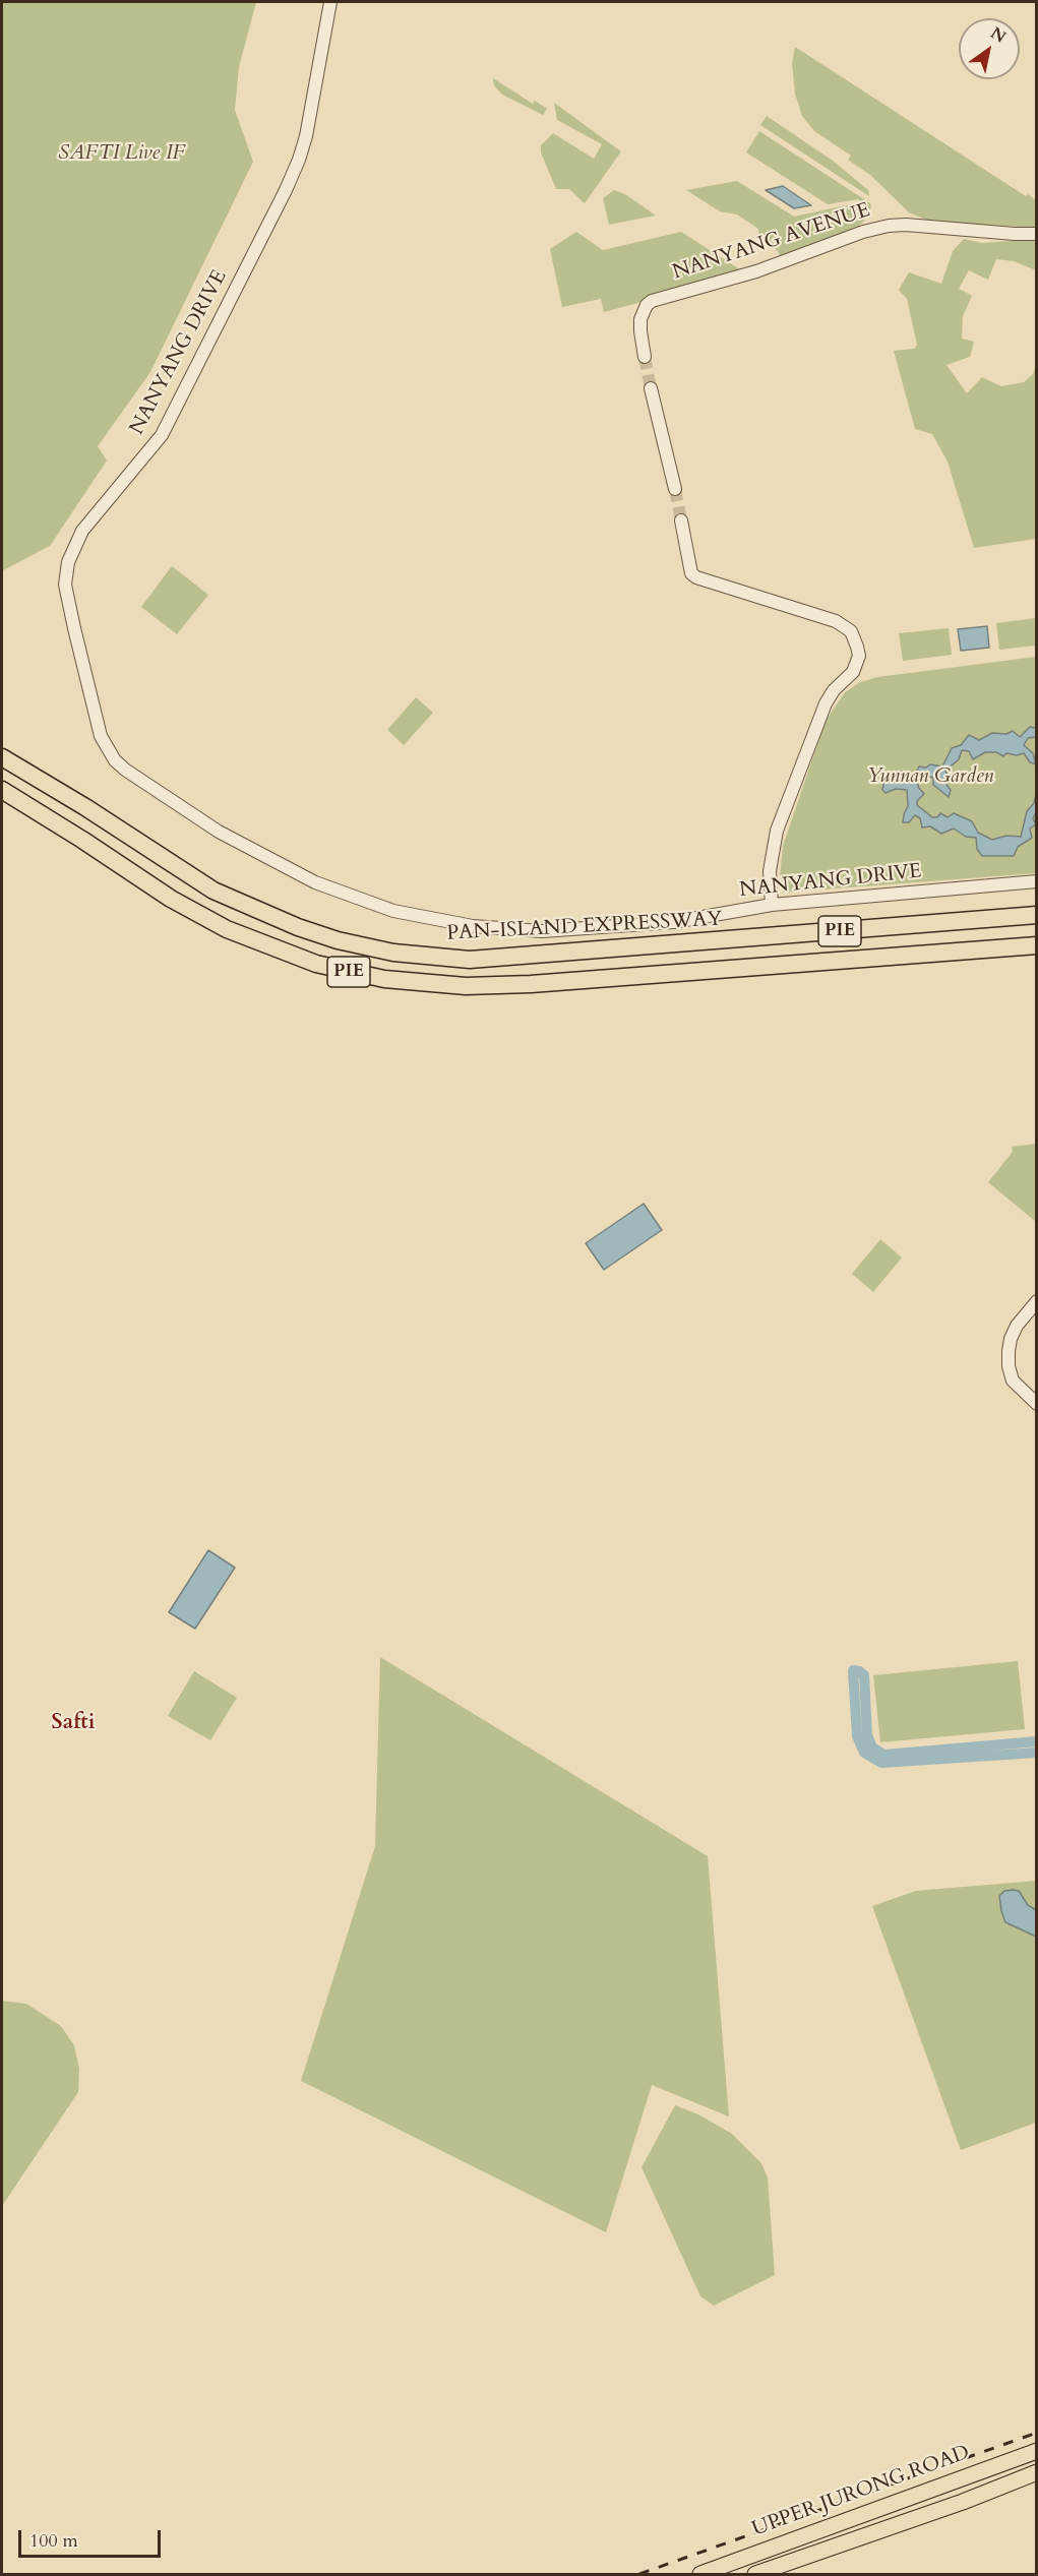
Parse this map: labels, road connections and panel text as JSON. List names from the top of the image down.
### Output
{
  "streets": {
    "highway": ["PAN-ISLAND EXPRESSWAY", "PIE"],
    "main road": ["UPPER JURONG ROAD"],
    "street": ["NANYANG AVENUE", "NANYANG DRIVE"]
  },
  "districts": ["Safti"],
  "parks": ["SAFTI Live IF", "Yunnan Garden"],
  "scale_bar": "100 m",
  "north": "top right"
}
